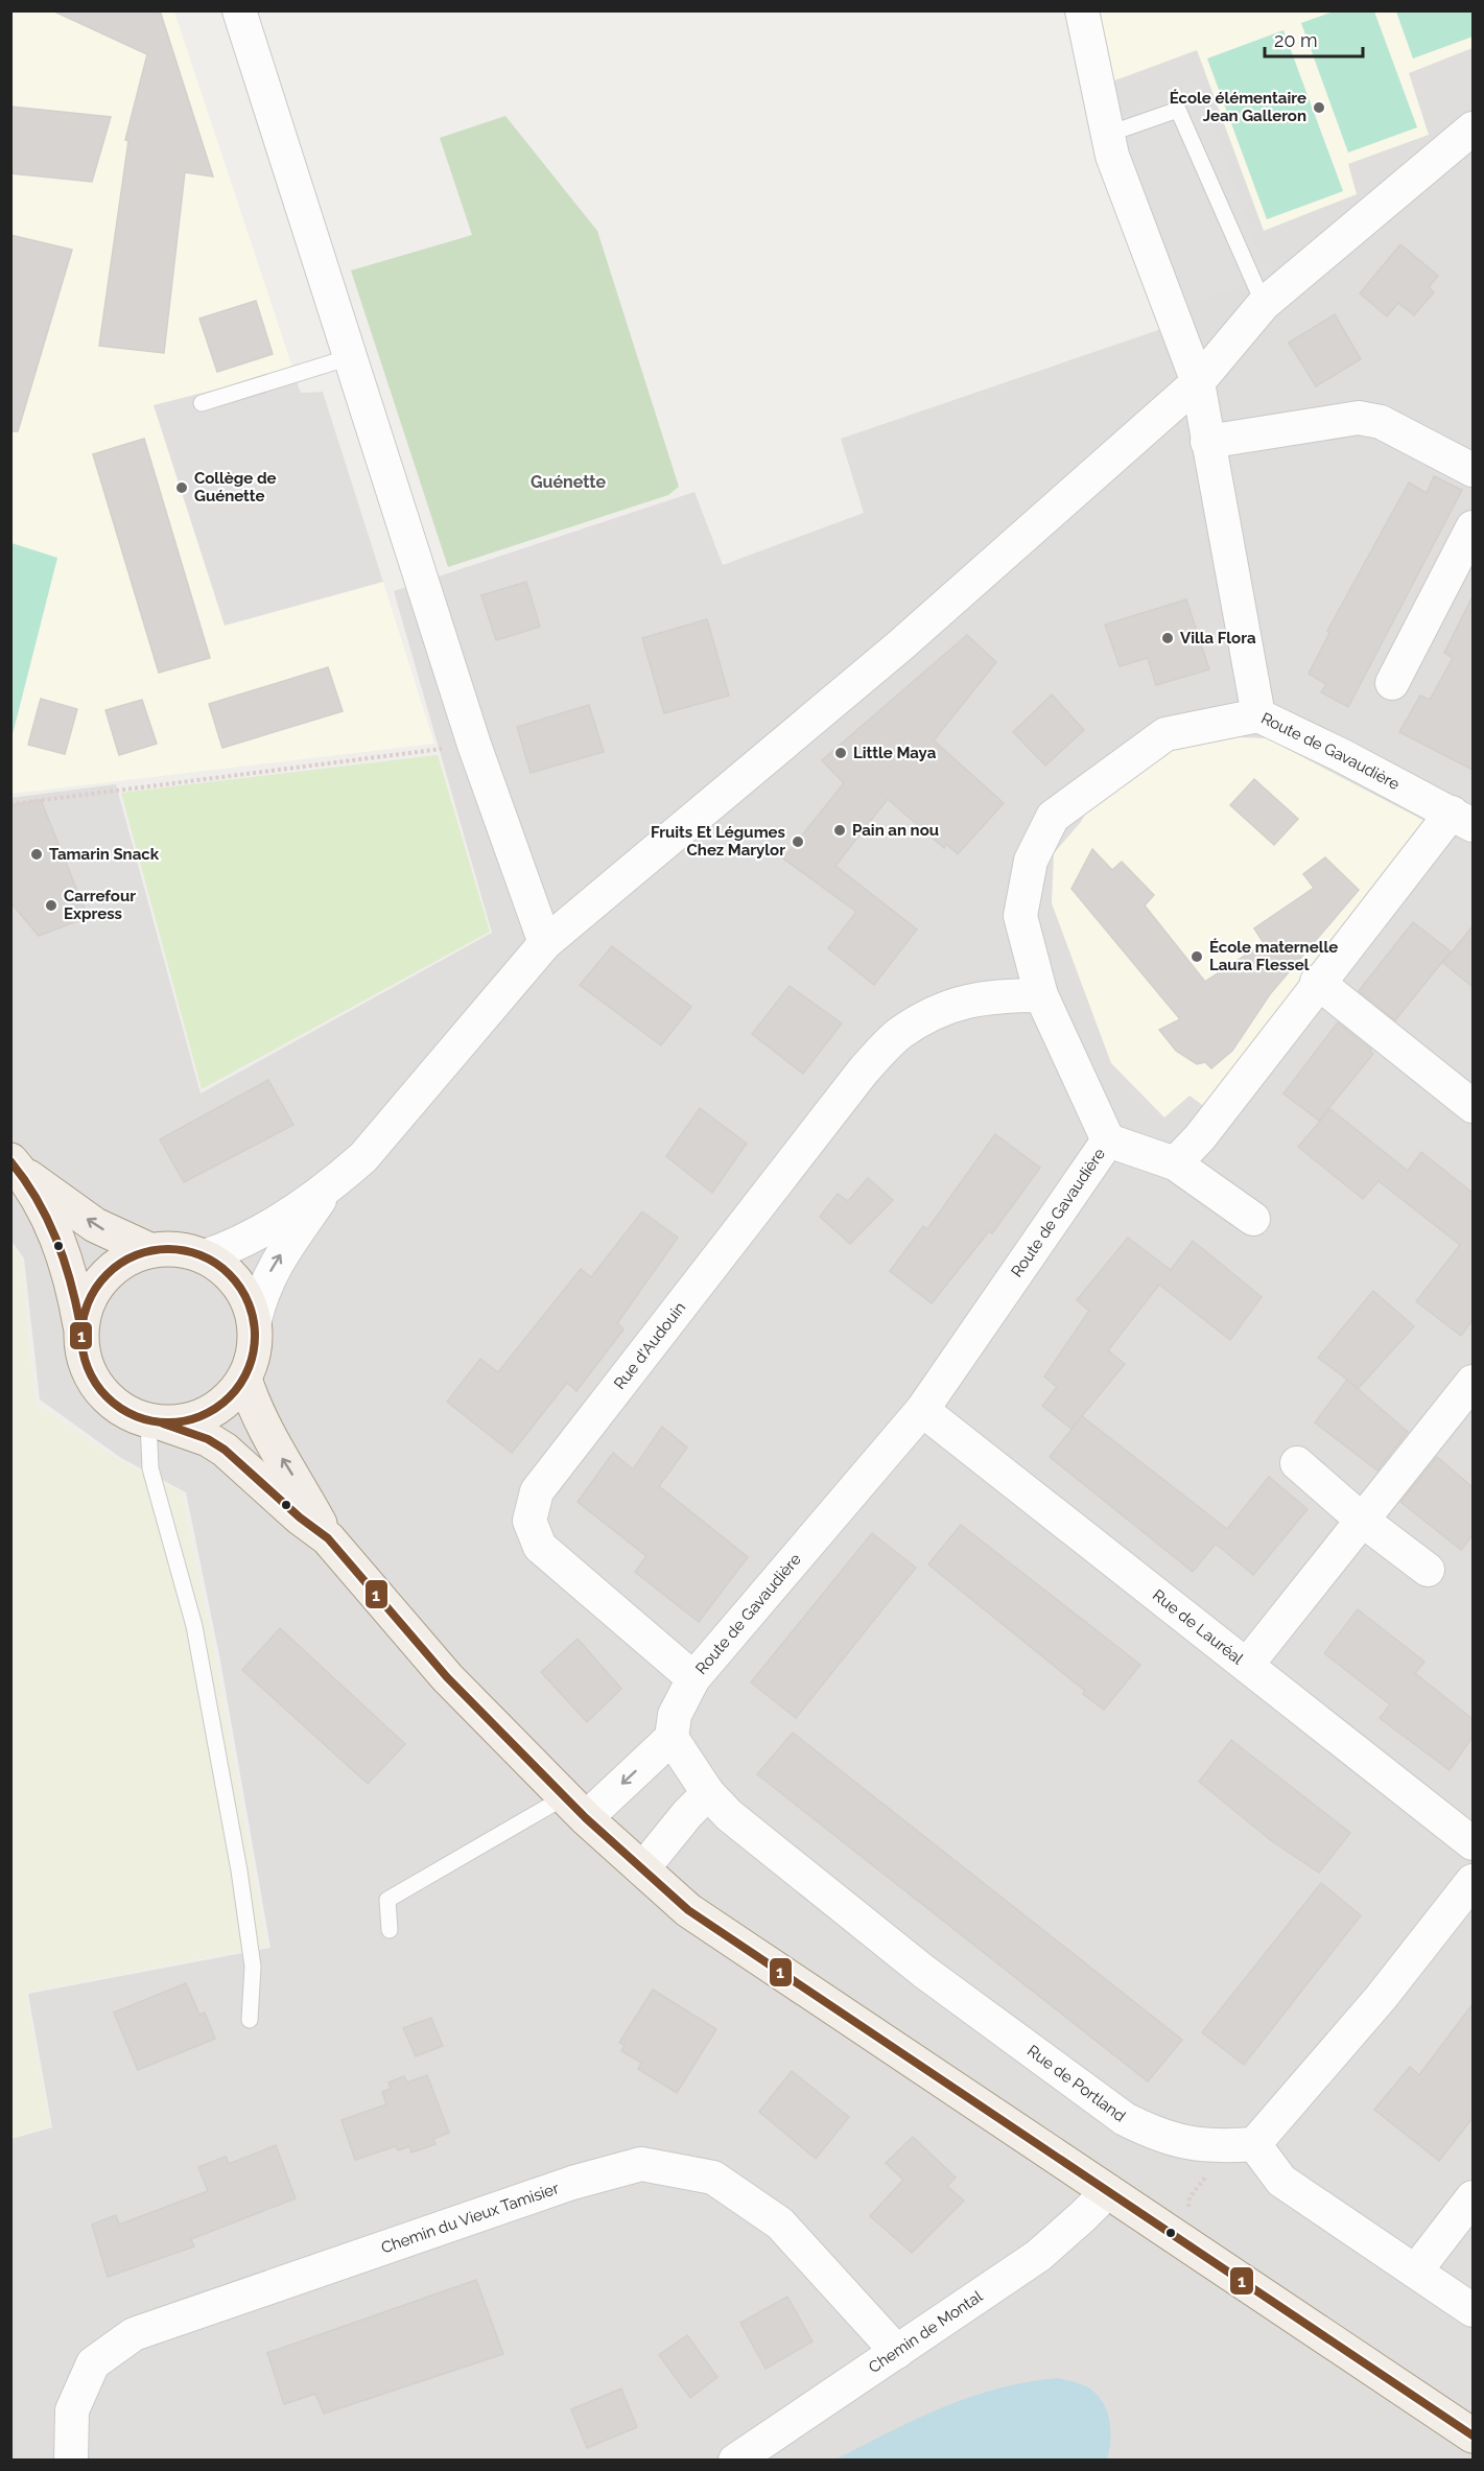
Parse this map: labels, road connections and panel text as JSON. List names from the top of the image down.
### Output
{
  "streets": {
    "street": [
      "Route de Gavaudière",
      "Rue d'Audouin",
      "Rue de Lauréal",
      "Rue de Portland",
      "Chemin du Vieux Tamisier",
      "Chemin de Montal"
    ]
  },
  "crossings": [
    ["Route de Gavaudière", "Rue d'Audouin"],
    ["Route de Gavaudière", "Rue de Lauréal"],
    ["Route de Gavaudière", "Rue de Portland"],
    ["Chemin du Vieux Tamisier", "Chemin de Montal"]
  ],
  "districts": ["Guénette"],
  "places": [
    "École élémentaire Jean Galleron",
    "Collège de Guénette",
    "Villa Flora",
    "Little Maya",
    "Pain an nou",
    "Fruits Et Légumes Chez Marylor",
    "Tamarin Snack",
    "Carrefour Express",
    "École maternelle Laura Flessel"
  ],
  "lines": ["transit line 1"],
  "scale_bar": "20 m"
}
